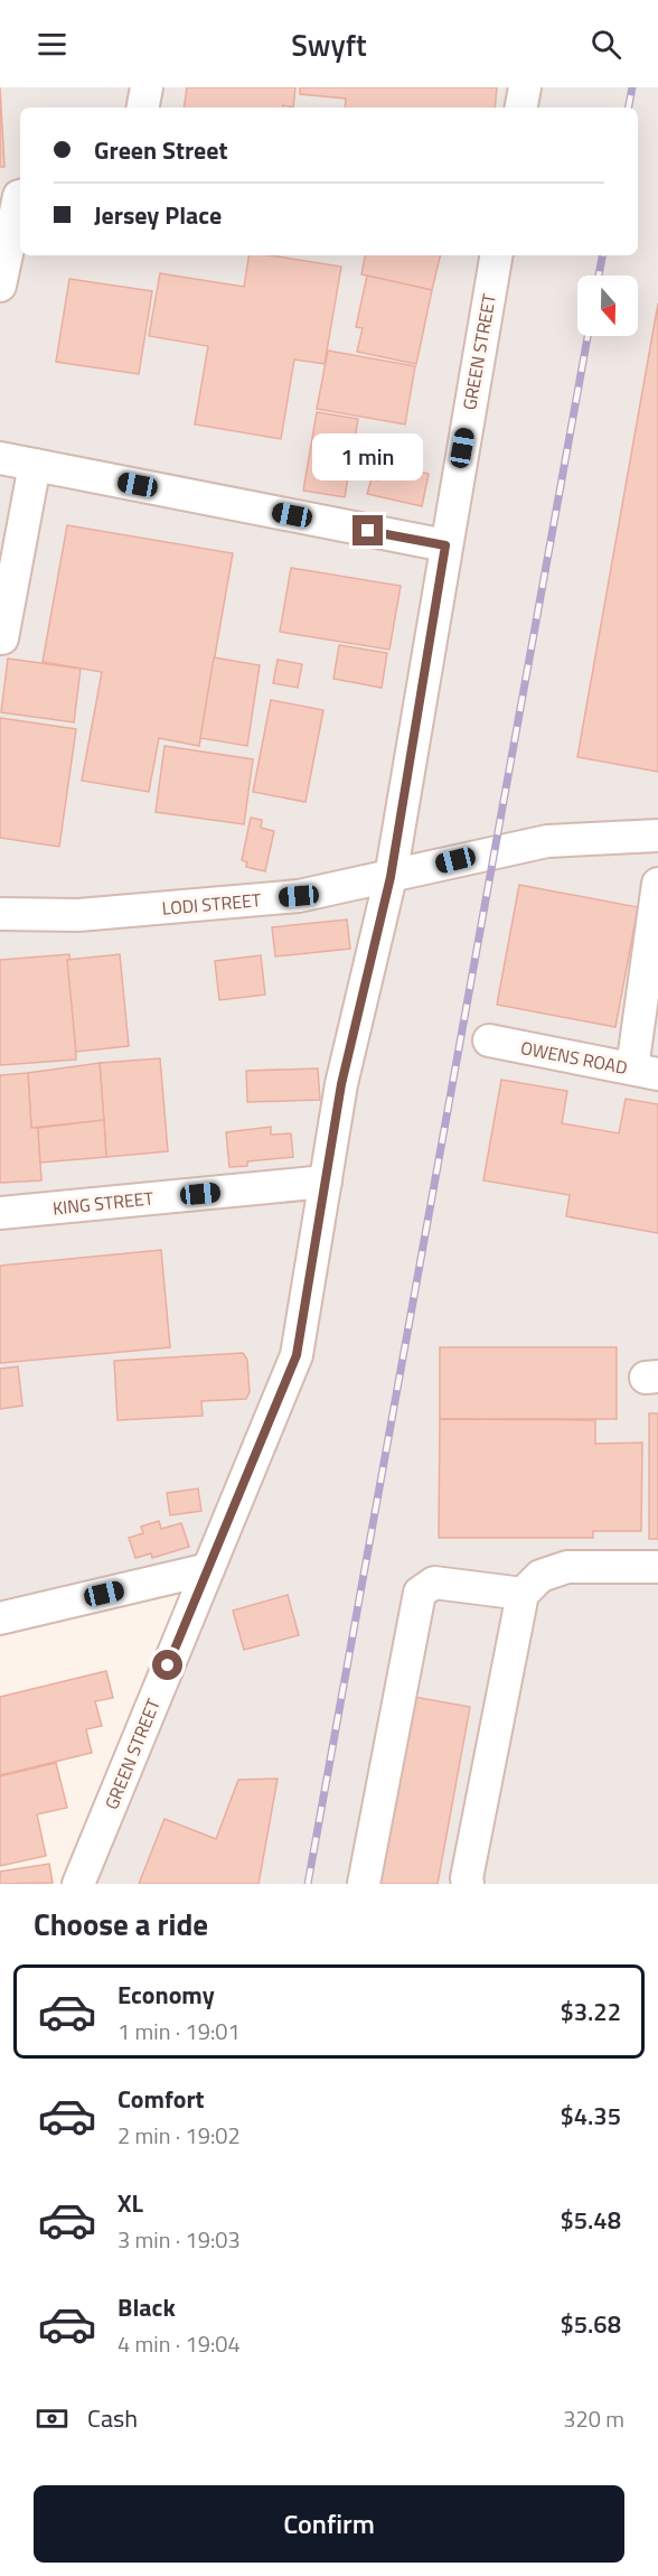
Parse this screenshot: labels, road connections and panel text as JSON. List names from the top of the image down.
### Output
{
  "streets": {
    "street": [
      "GREEN STREET",
      "LODI STREET",
      "OWENS ROAD",
      "KING STREET"
    ]
  },
  "crossings": [
    ["GREEN STREET", "LODI STREET"],
    ["GREEN STREET", "KING STREET"]
  ],
  "north": "bottom",
  "page": {
    "header": "Swyft",
    "banner": ["Green Street", "Jersey Place"],
    "bubble": "1 min",
    "heading": "Choose a ride",
    "list": [
      {
        "name": "Economy",
        "note": "1 min · 19:01",
        "value": "$3.22"
      },
      {
        "name": "Comfort",
        "note": "2 min · 19:02",
        "value": "$4.35"
      },
      {
        "name": "XL",
        "note": "3 min · 19:03",
        "value": "$5.48"
      },
      {
        "name": "Black",
        "note": "4 min · 19:04",
        "value": "$5.68"
      }
    ],
    "pay": ["Cash", "320 m"],
    "buttons": "Confirm"
  }
}
